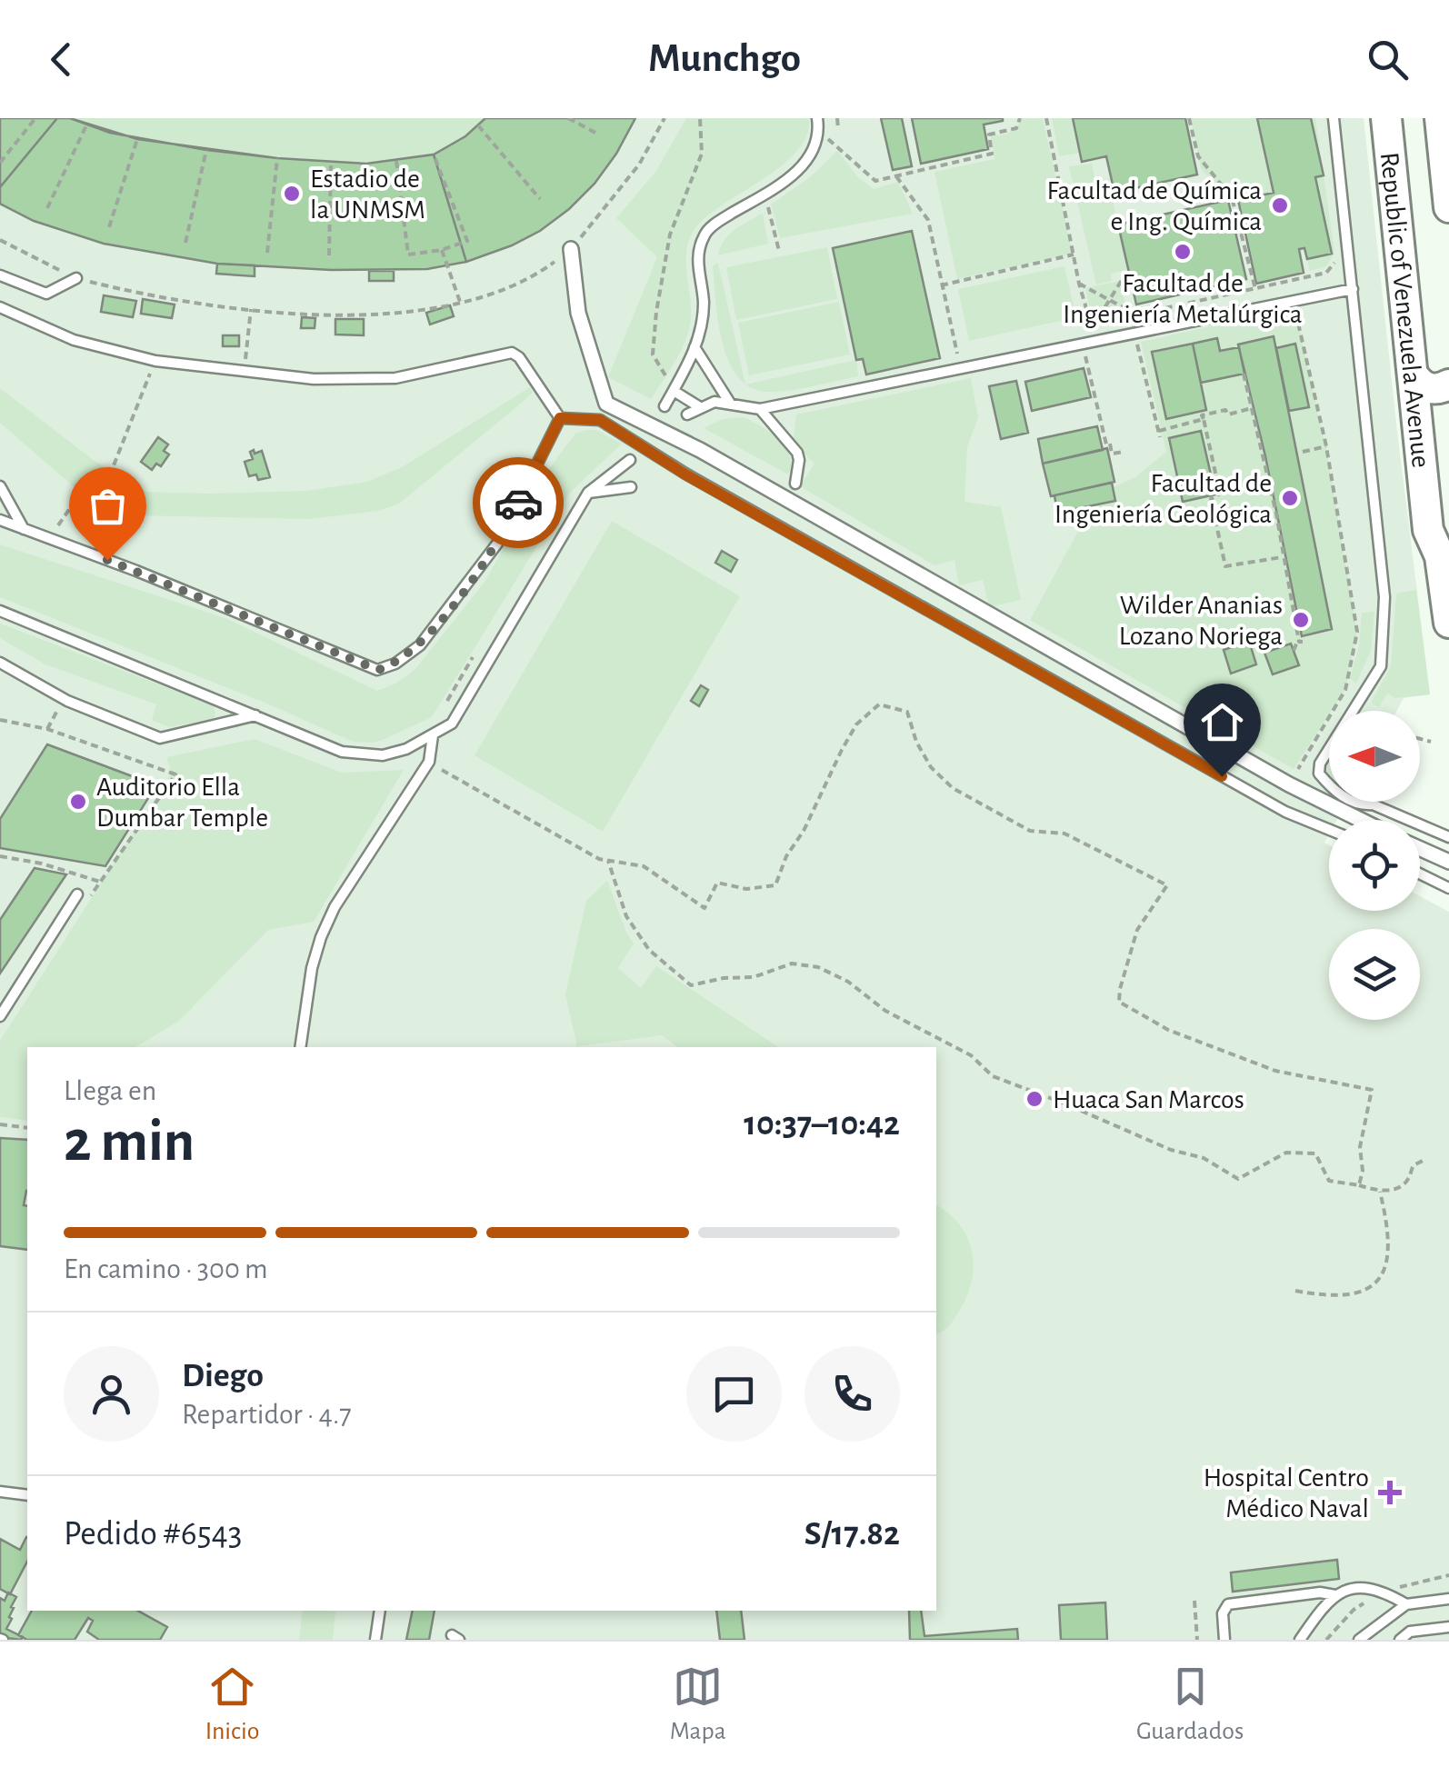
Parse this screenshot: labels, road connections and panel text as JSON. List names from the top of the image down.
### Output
{
  "streets": {
    "main road": ["Republic of Venezuela Avenue"]
  },
  "places": {
    "other": [
      "Estadio de la UNMSM",
      "Facultad de Química e Ing. Química",
      "Facultad de Ingeniería Metalúrgica",
      "Facultad de Ingeniería Geológica",
      "Wilder Ananias Lozano Noriega",
      "Auditorio Ella Dumbar Temple",
      "Huaca San Marcos"
    ],
    "health": ["Hospital Centro Médico Naval"]
  },
  "north": "left",
  "page": {
    "header": "Munchgo",
    "heading": ["2 min", "Llega en", "10:37–10:42"],
    "panel": [
      "Diego",
      "Repartidor · 4.7",
      "Pedido #6543",
      "S/17.82"
    ],
    "bar": "En camino · 300 m",
    "tabs": ["Inicio", "Mapa", "Guardados"]
  }
}
